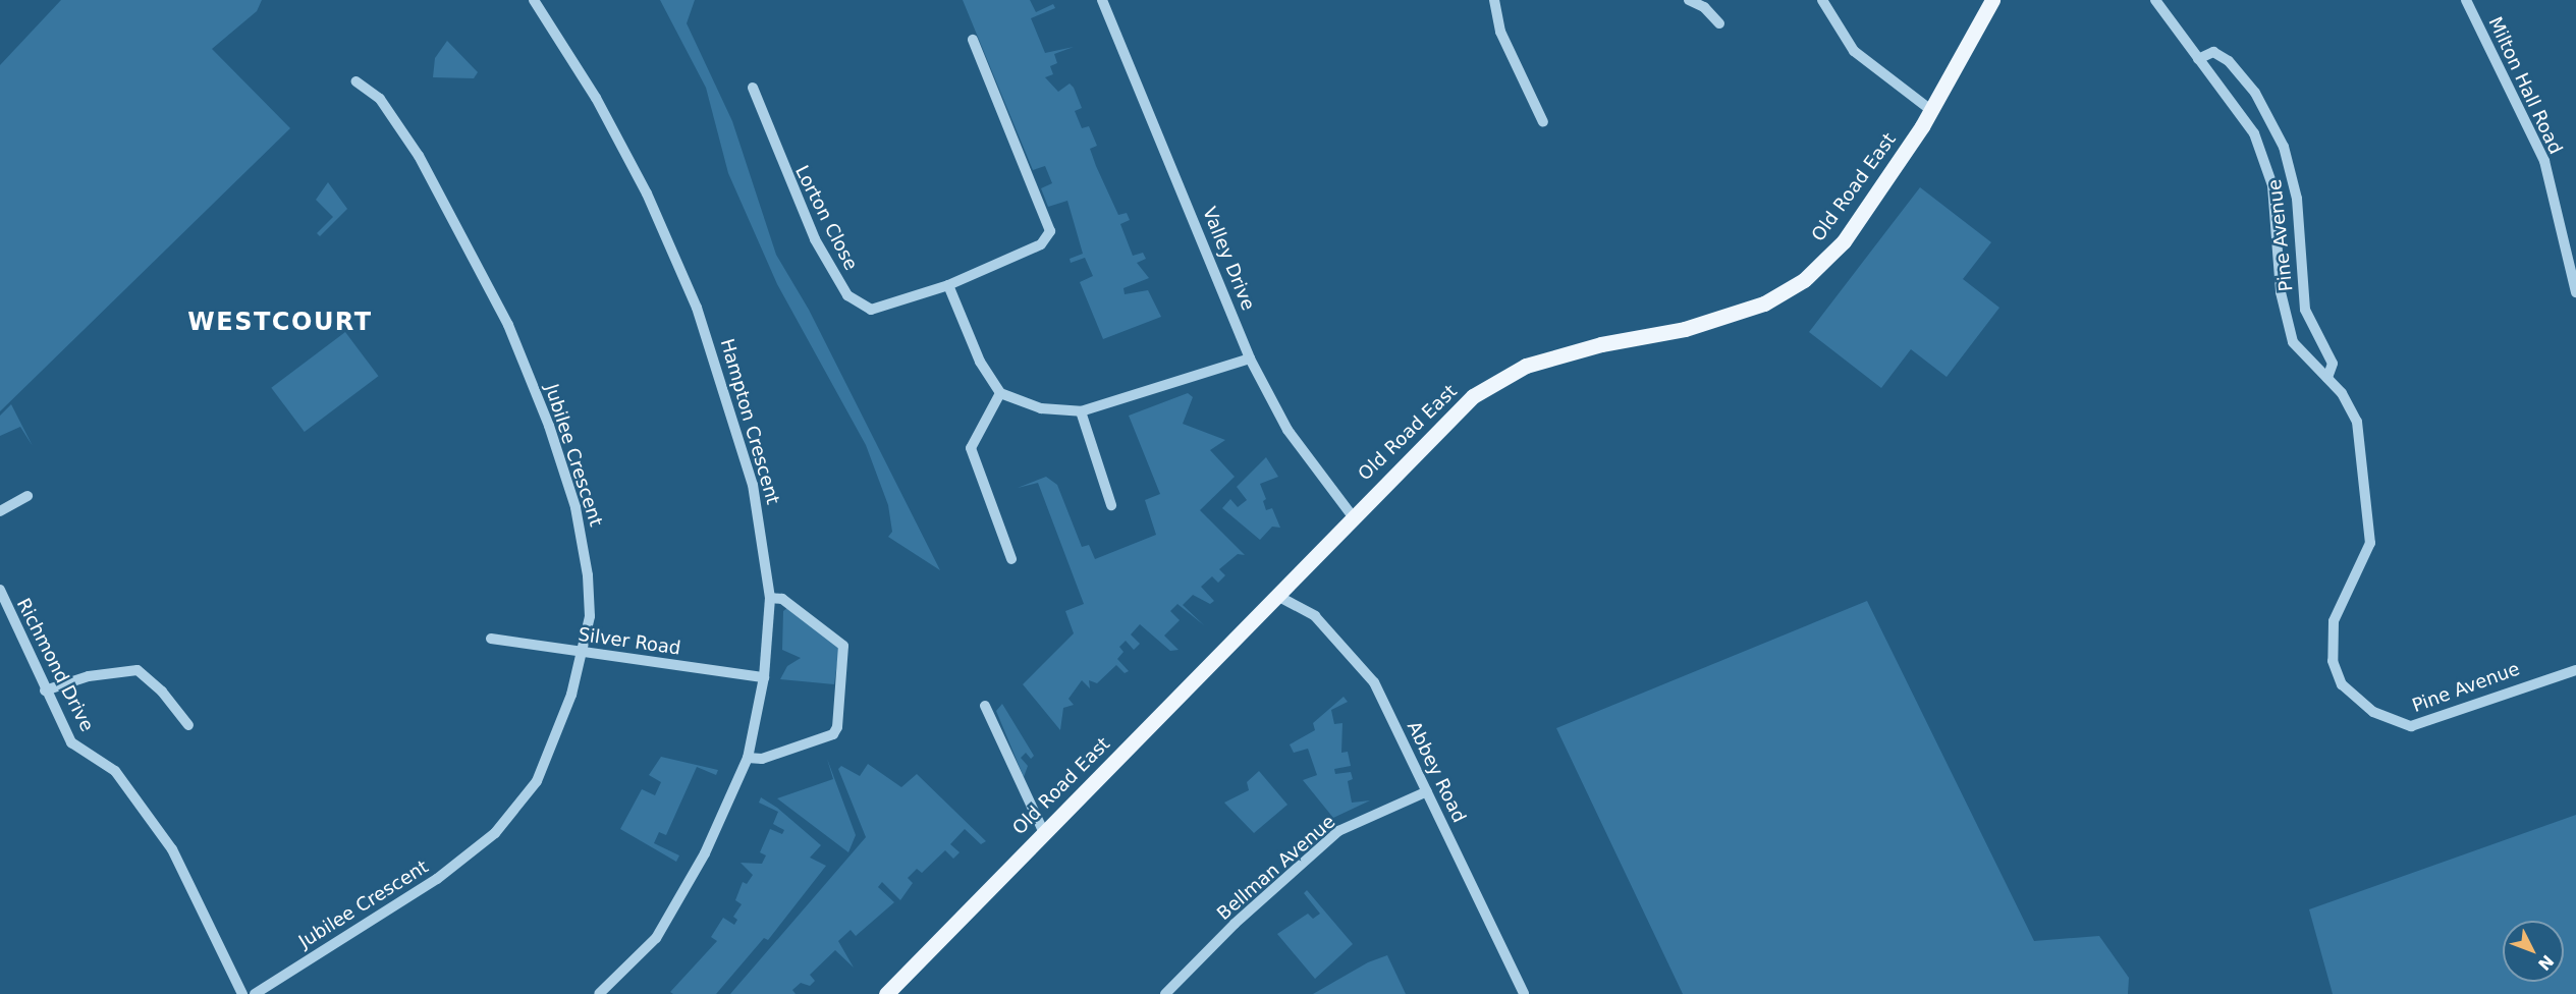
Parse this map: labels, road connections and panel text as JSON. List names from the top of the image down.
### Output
{
  "streets": {
    "main road": ["Old Road East"],
    "street": [
      "Milton Hall Road",
      "Lorton Close",
      "Pine Avenue",
      "Valley Drive",
      "Hampton Crescent",
      "Jubilee Crescent",
      "Silver Road",
      "Richmond Drive",
      "Abbey Road",
      "Bellman Avenue"
    ]
  },
  "crossings": [
    ["Old Road East", "Valley Drive"],
    ["Old Road East", "Abbey Road"],
    ["Hampton Crescent", "Silver Road"],
    ["Jubilee Crescent", "Silver Road"],
    ["Abbey Road", "Bellman Avenue"]
  ],
  "districts": ["WESTCOURT"],
  "north": "bottom right"
}
